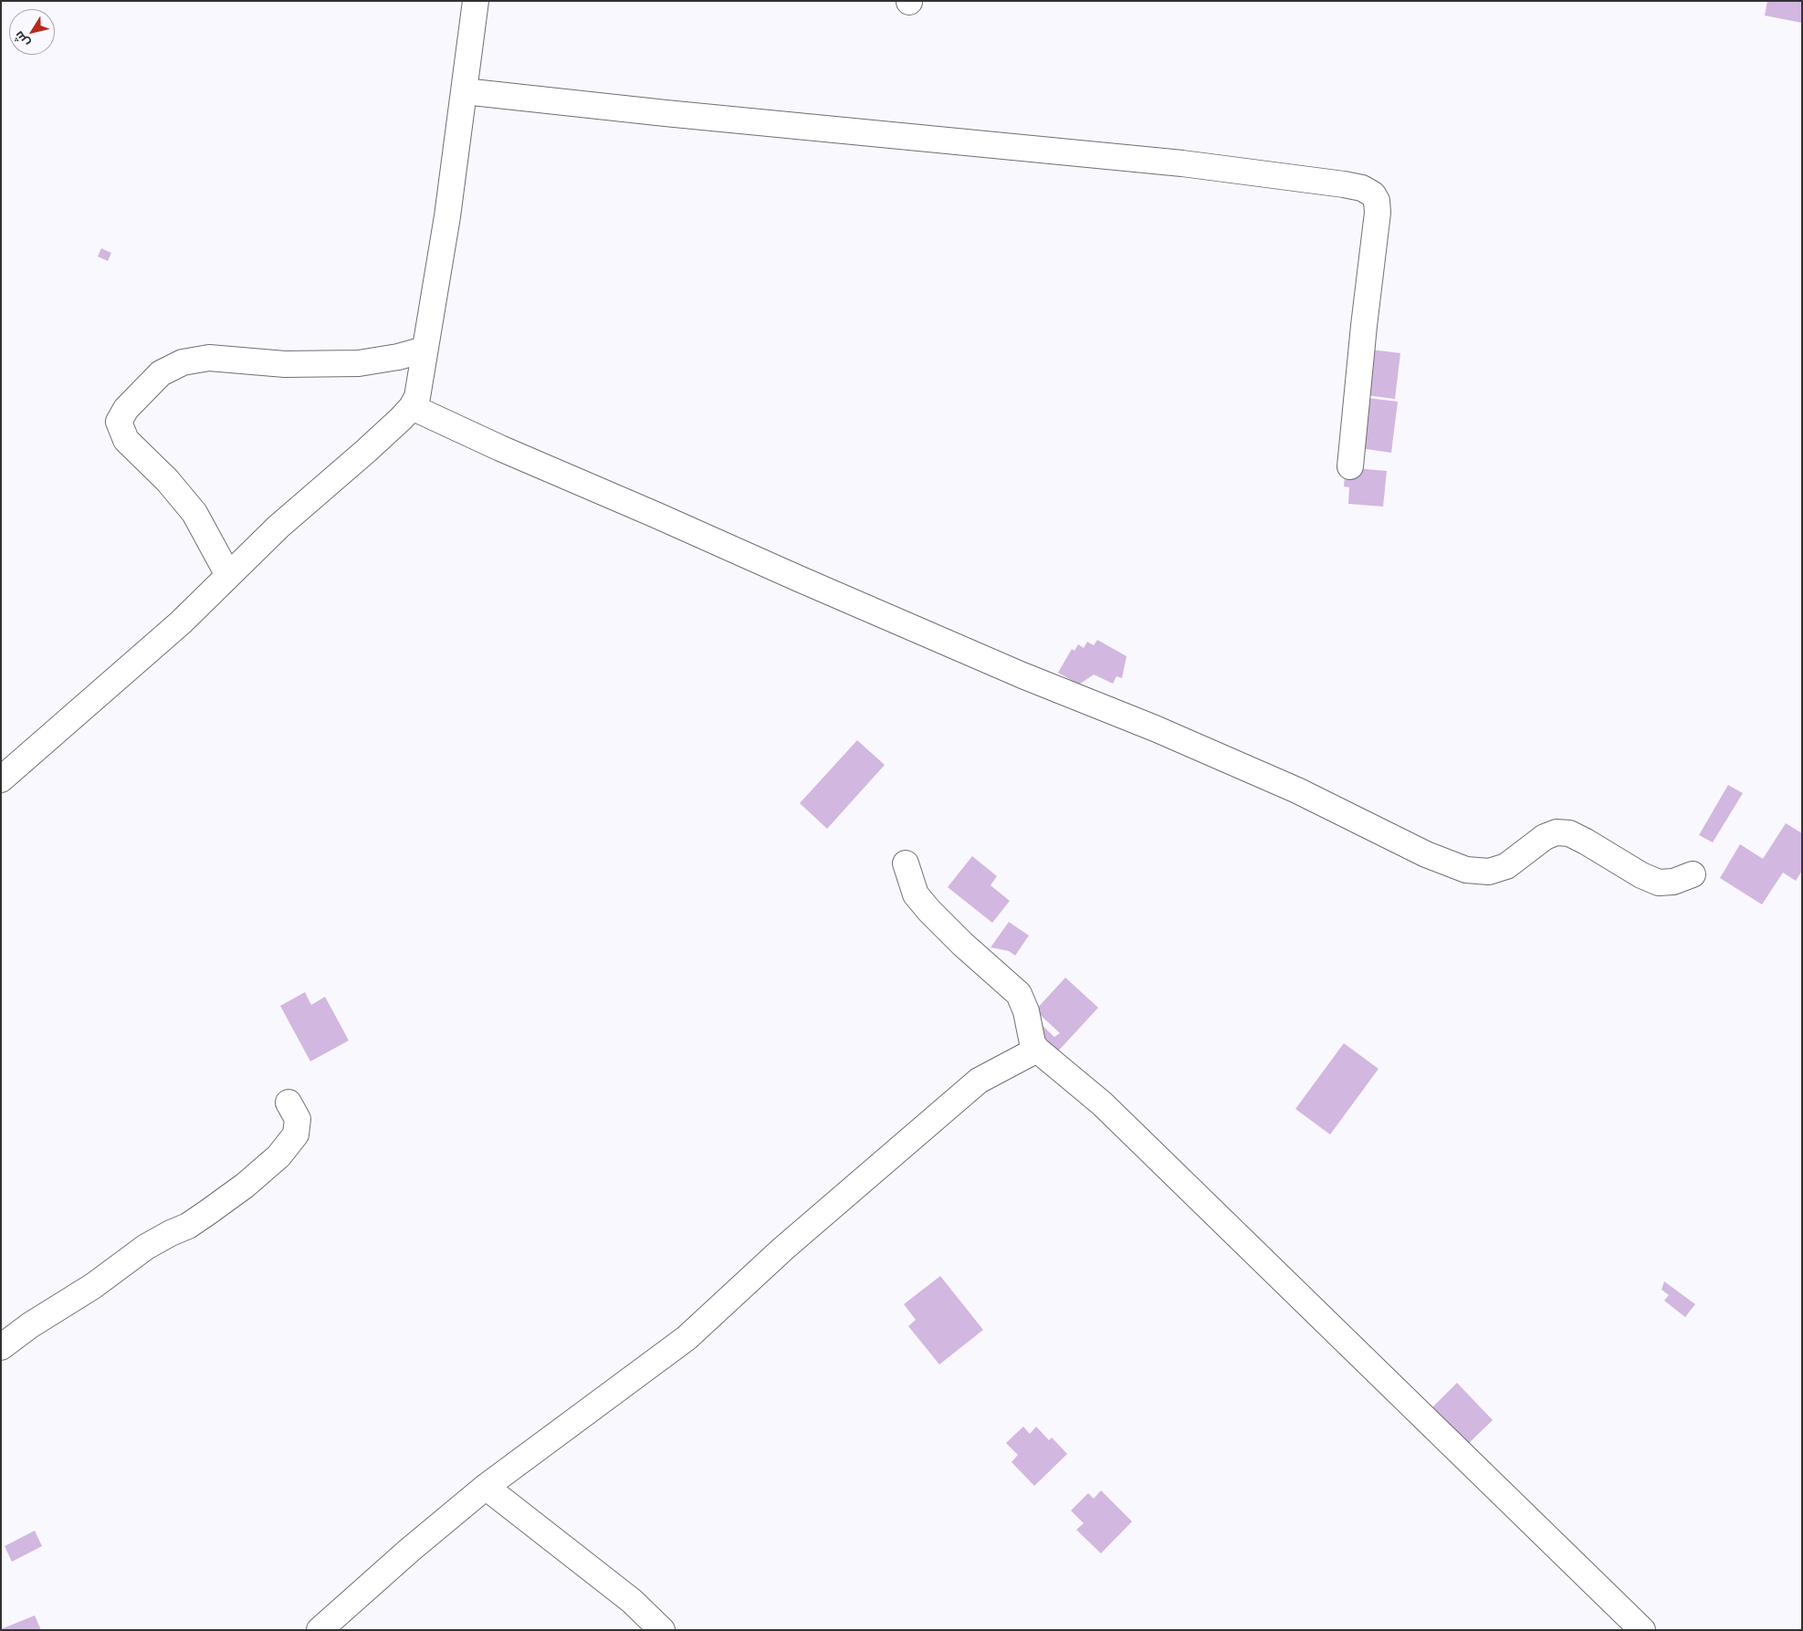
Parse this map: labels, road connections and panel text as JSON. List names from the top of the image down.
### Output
{
  "north": "bottom left"
}
